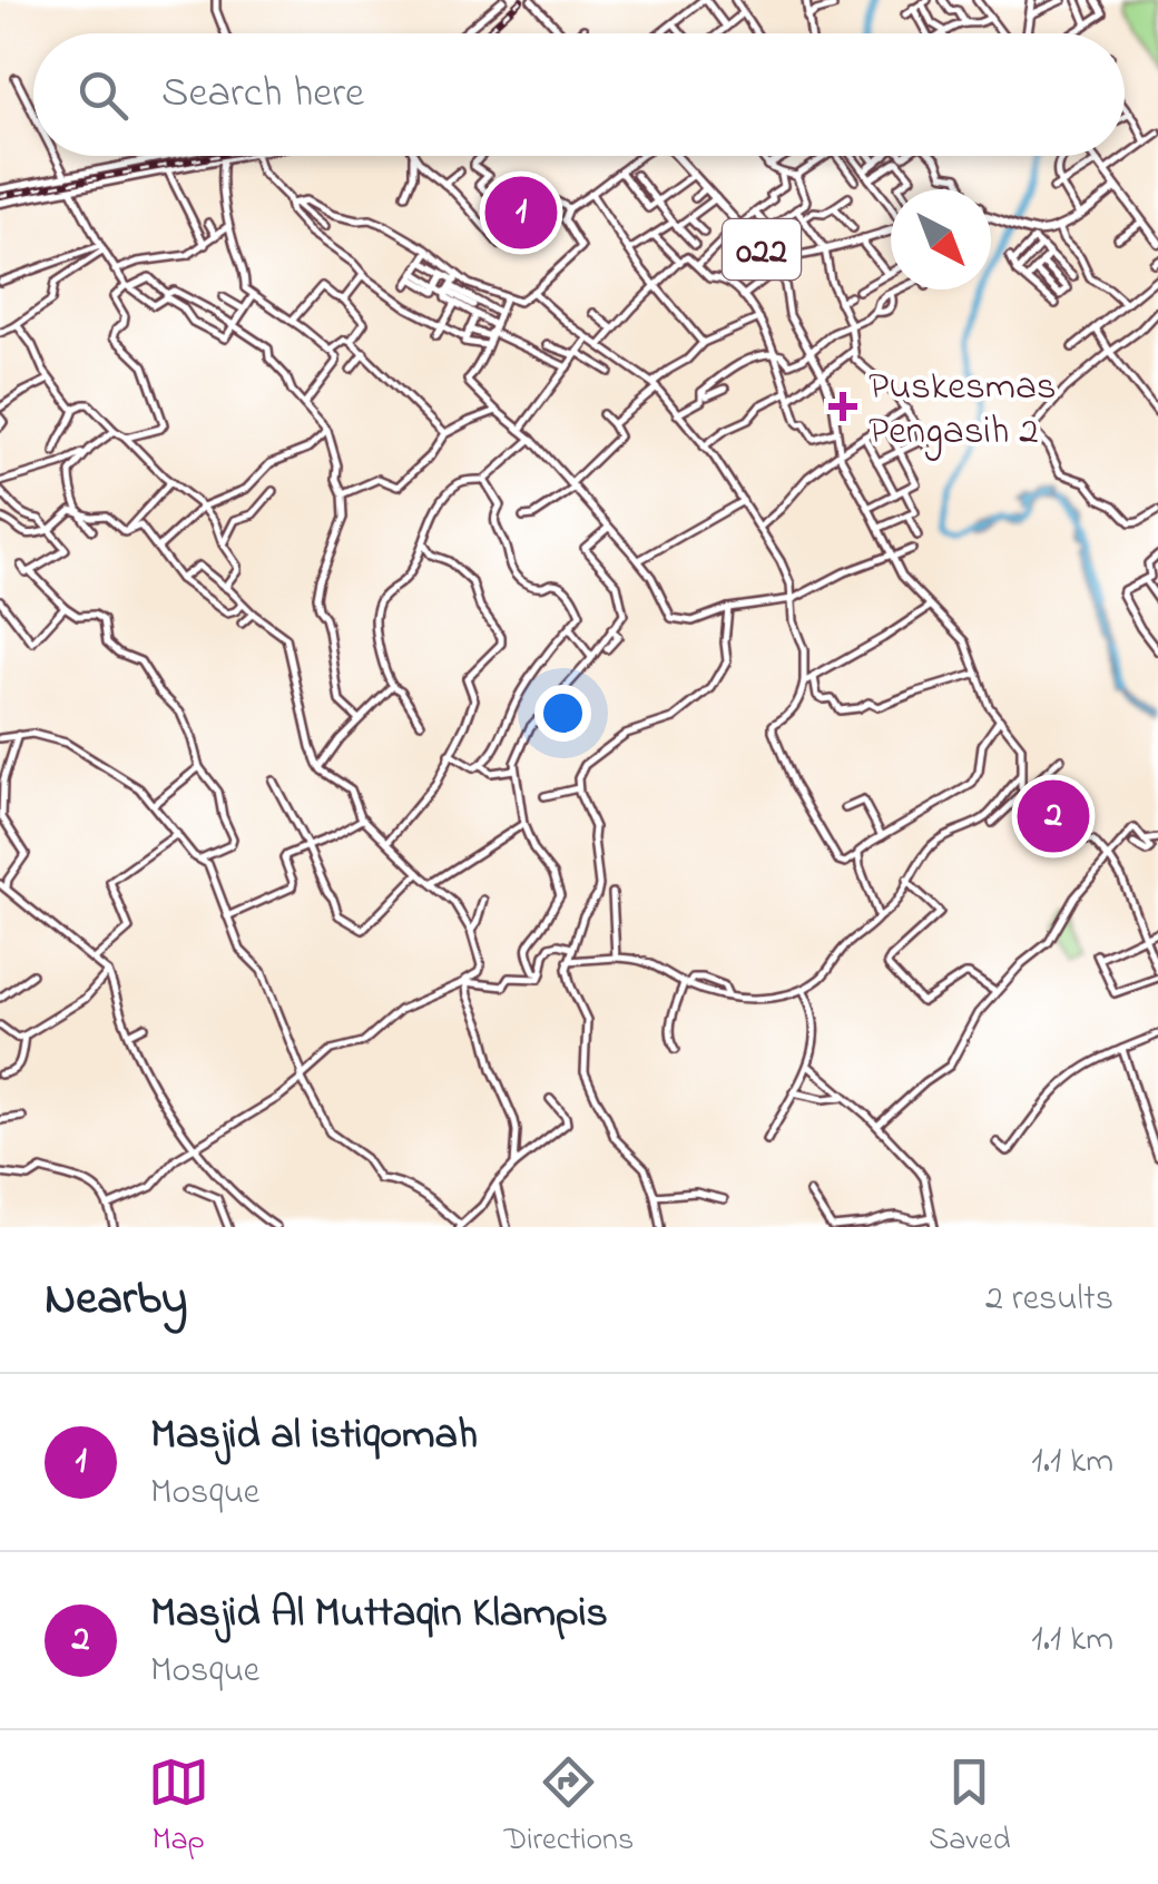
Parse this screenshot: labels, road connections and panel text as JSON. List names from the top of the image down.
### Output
{
  "streets": {
    "main road": ["022"]
  },
  "places": {
    "health": ["Puskesmas Pengasih 2"]
  },
  "north": "bottom right",
  "page": {
    "search": "Search here",
    "pins": ["1", "2"],
    "heading": ["Nearby", "2 results"],
    "list": [
      {
        "mark": "1",
        "name": "Masjid al istiqomah",
        "note": "Mosque",
        "value": "1.1 km"
      },
      {
        "mark": "2",
        "name": "Masjid Al Muttaqin Klampis",
        "note": "Mosque",
        "value": "1.1 km"
      }
    ],
    "nav": ["Map", "Directions", "Saved"]
  }
}
